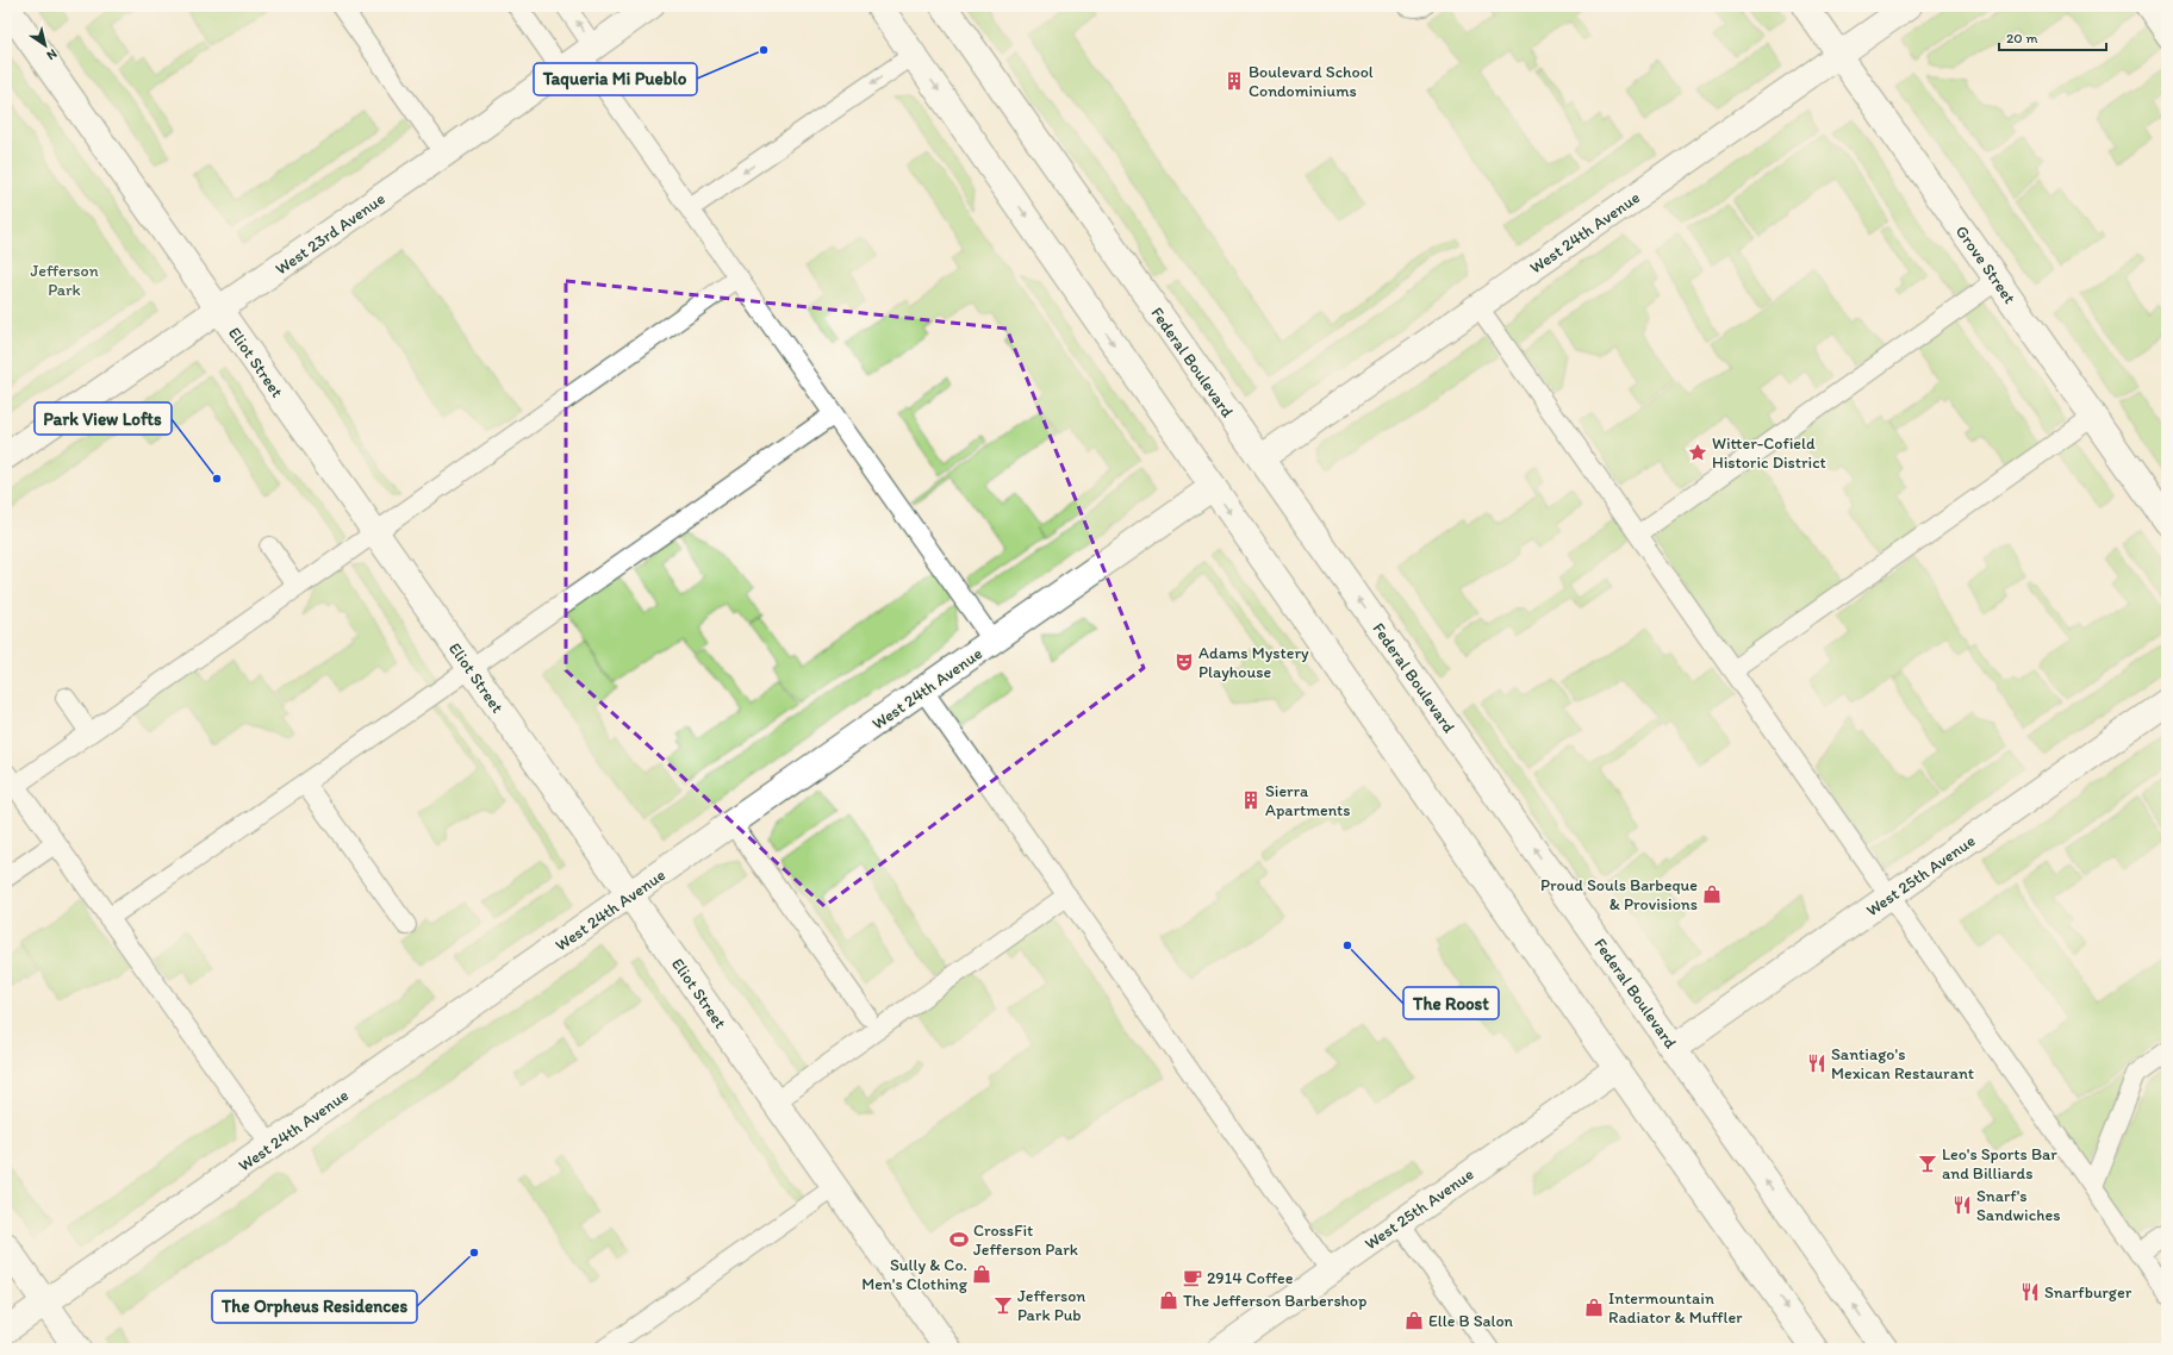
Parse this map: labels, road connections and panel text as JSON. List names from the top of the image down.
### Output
{
  "streets": {
    "street": [
      "West 24th Avenue",
      "West 23rd Avenue",
      "Grove Street",
      "Eliot Street",
      "Federal Boulevard",
      "West 25th Avenue"
    ]
  },
  "crossings": [
    ["West 24th Avenue", "Grove Street"],
    ["West 24th Avenue", "Eliot Street"],
    ["West 24th Avenue", "Federal Boulevard"],
    ["West 23rd Avenue", "Eliot Street"],
    ["Federal Boulevard", "West 25th Avenue"]
  ],
  "parks": ["Jefferson Park"],
  "places": {
    "other": [
      "Taqueria Mi Pueblo",
      "Park View Lofts",
      "The Roost",
      "The Orpheus Residences"
    ],
    "building": ["Boulevard School Condominiums", "Sierra Apartments"],
    "place": ["Witter-Cofield Historic District"],
    "theatre": ["Adams Mystery Playhouse"],
    "shop": [
      "Proud Souls Barbeque & Provisions",
      "Sully & Co. Men's Clothing",
      "The Jefferson Barbershop",
      "Intermountain Radiator & Muffler",
      "Elle B Salon"
    ],
    "restaurant": ["Santiago's Mexican Restaurant", "Snarf's Sandwiches", "Snarfburger"],
    "bar": ["Leo's Sports Bar and Billiards", "Jefferson Park Pub"],
    "sports": ["CrossFit Jefferson Park"],
    "cafe": ["2914 Coffee"]
  },
  "scale_bar": "20 m",
  "north": "bottom right"
}
